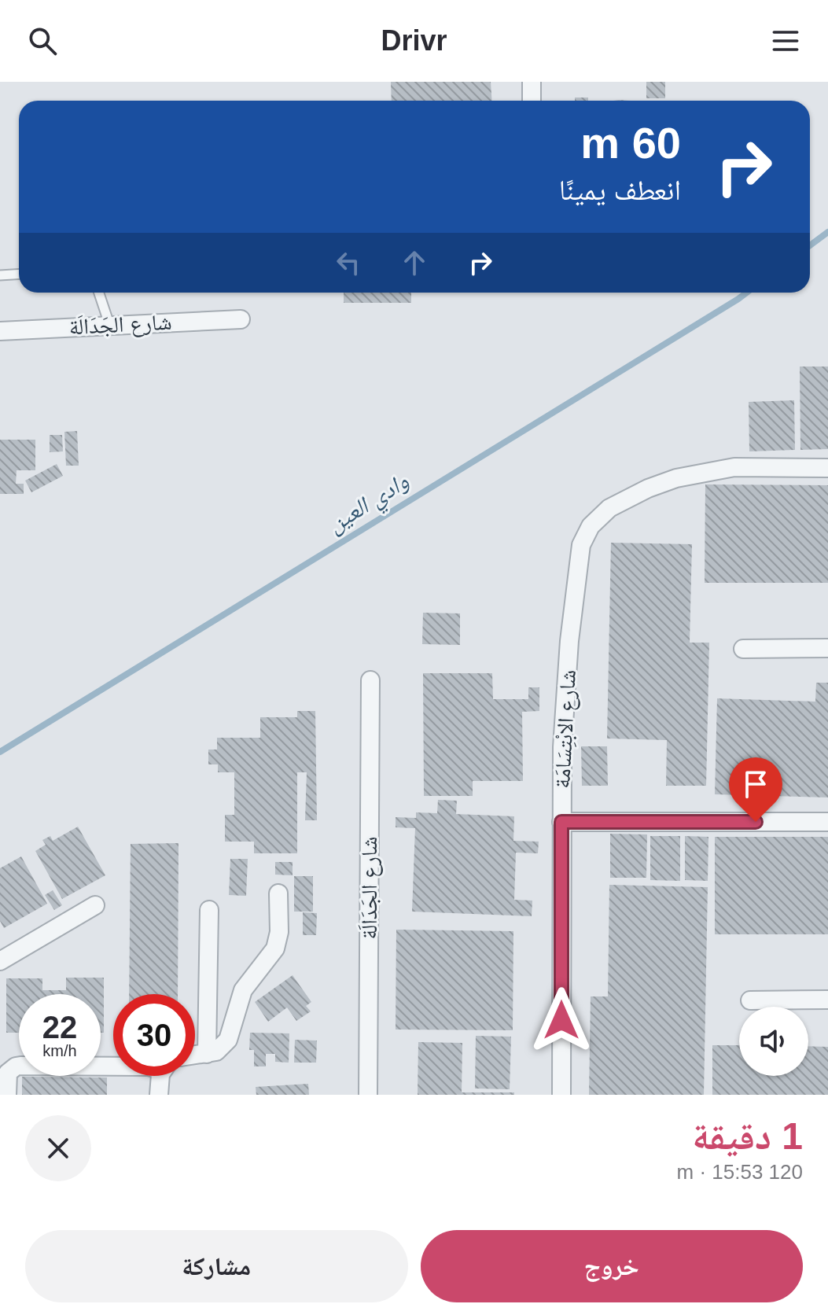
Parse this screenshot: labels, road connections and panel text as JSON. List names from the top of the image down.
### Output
{
  "streets": {
    "street": ["شارع الجَدَالَة", "شارع الابْتِسَامَة"]
  },
  "water": ["وادي العين"],
  "page": {
    "header": "Drivr",
    "turn": ["60 m", "انعطف يمينًا"],
    "speed": "22 km/h",
    "limit": "30",
    "heading": ["1 دقيقة", "120 m · 15:53"],
    "buttons": ["خروج", "مشاركة"]
  }
}
